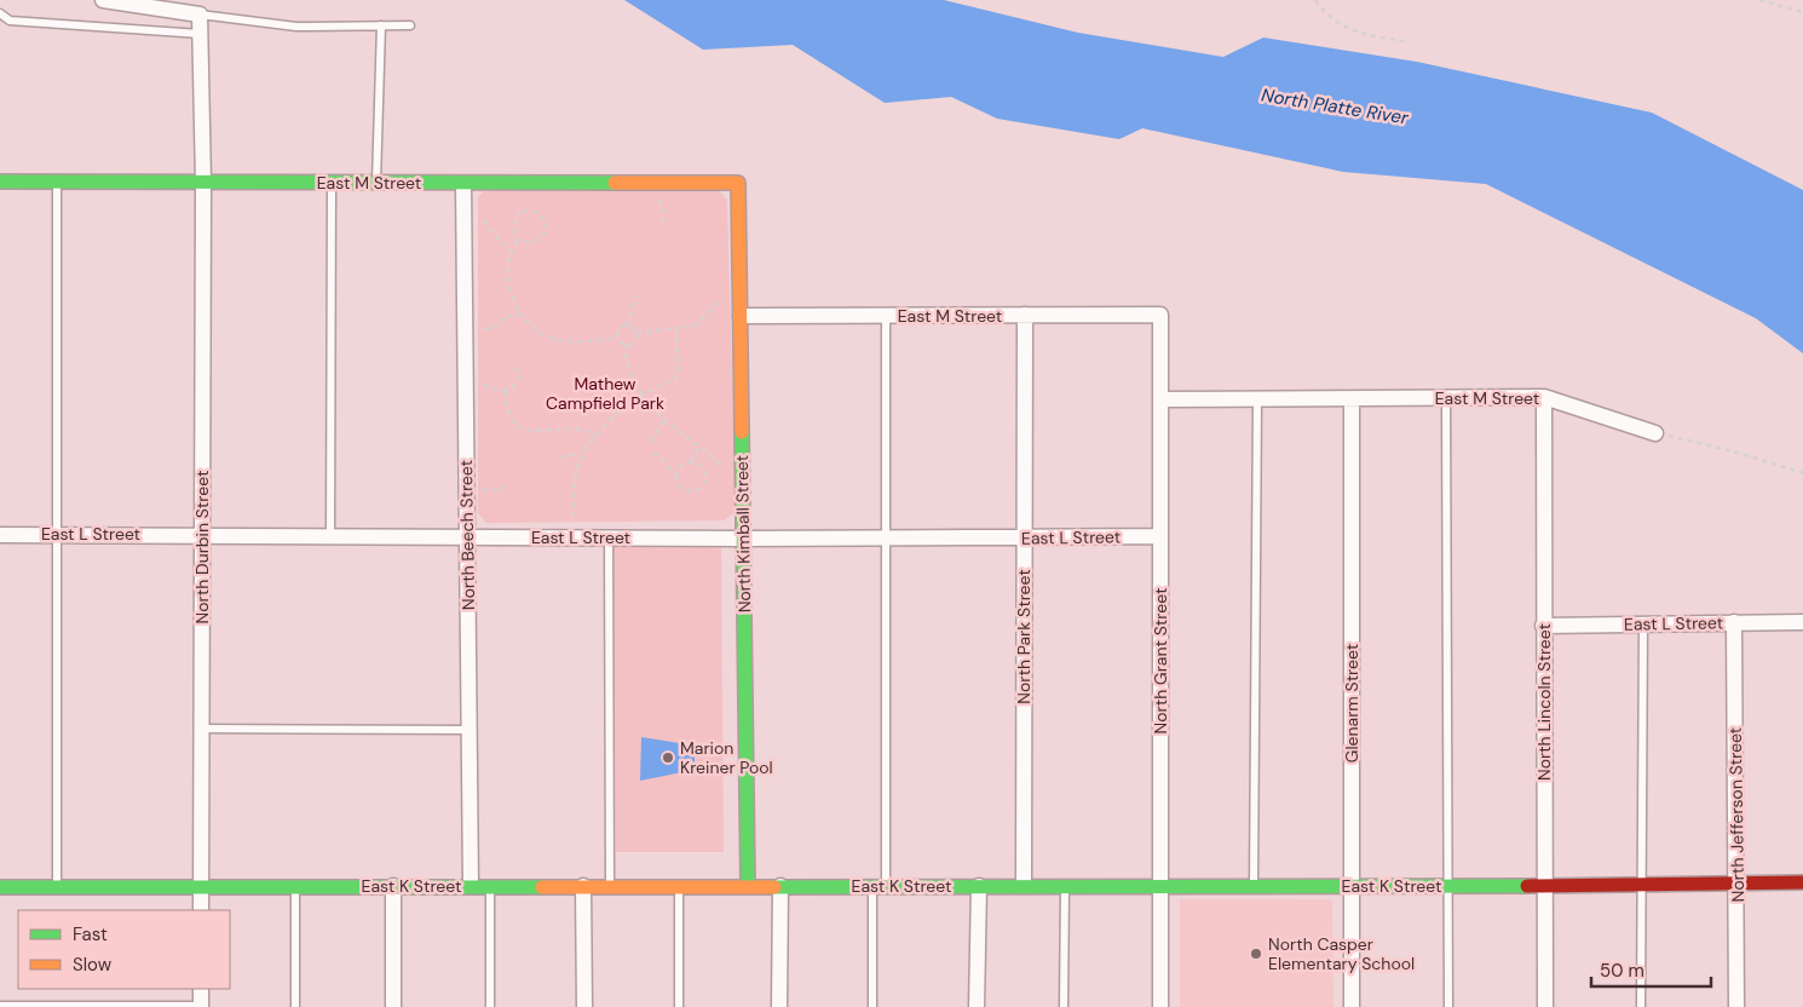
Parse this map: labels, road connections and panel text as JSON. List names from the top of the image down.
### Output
{
  "streets": {
    "street": [
      "East M Street",
      "East L Street",
      "North Kimball Street",
      "North Beech Street",
      "North Durbin Street",
      "North Park Street",
      "North Grant Street",
      "North Lincoln Street",
      "Glenarm Street",
      "North Jefferson Street",
      "East K Street"
    ]
  },
  "crossings": [
    ["East M Street", "North Kimball Street"],
    ["East M Street", "North Beech Street"],
    ["East M Street", "North Durbin Street"],
    ["East M Street", "North Park Street"],
    ["East M Street", "North Grant Street"],
    ["East M Street", "North Lincoln Street"],
    ["East M Street", "Glenarm Street"],
    ["East L Street", "North Kimball Street"],
    ["East L Street", "North Beech Street"],
    ["East L Street", "North Durbin Street"],
    ["East L Street", "North Park Street"],
    ["East L Street", "North Grant Street"],
    ["East L Street", "North Lincoln Street"],
    ["East L Street", "North Jefferson Street"],
    ["North Kimball Street", "East K Street"],
    ["North Beech Street", "East K Street"],
    ["North Durbin Street", "East K Street"],
    ["North Park Street", "East K Street"],
    ["North Grant Street", "East K Street"],
    ["North Lincoln Street", "East K Street"],
    ["Glenarm Street", "East K Street"],
    ["North Jefferson Street", "East K Street"]
  ],
  "water": ["North Platte River"],
  "parks": ["Mathew Campfield Park"],
  "places": ["Marion Kreiner Pool", "North Casper Elementary School"],
  "legend": ["Fast", "Slow"],
  "scale_bar": "50 m"
}
